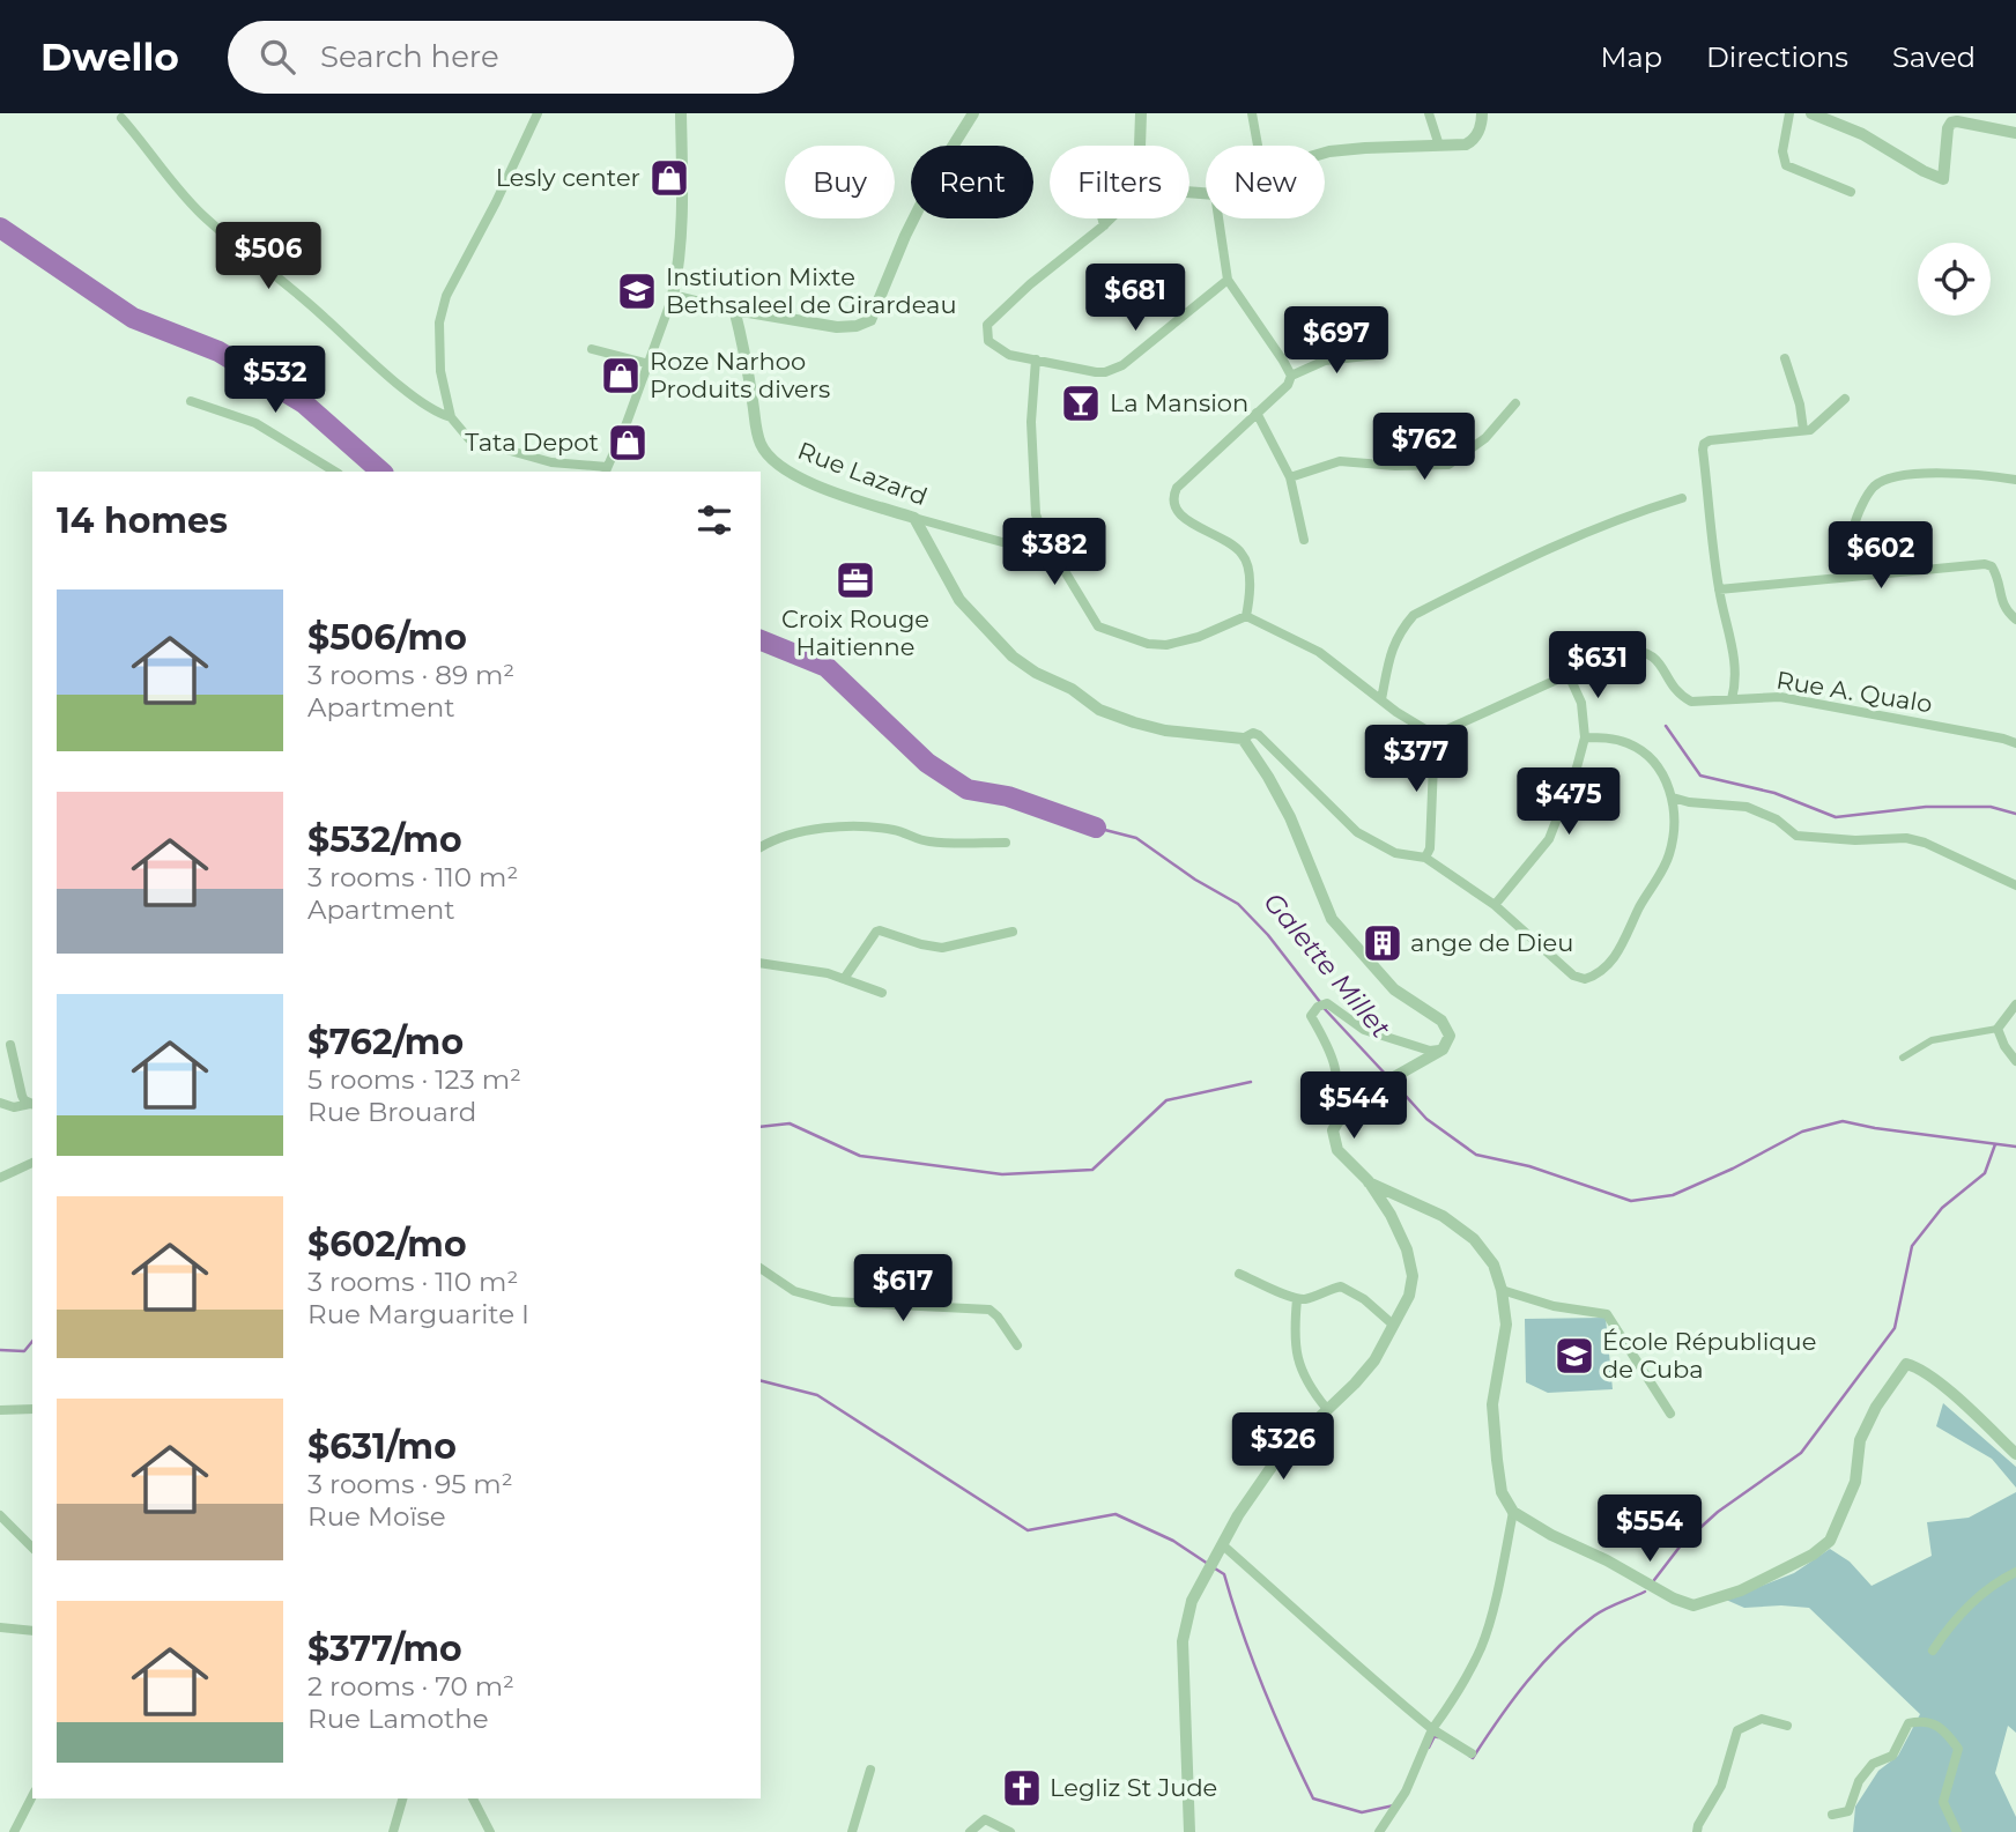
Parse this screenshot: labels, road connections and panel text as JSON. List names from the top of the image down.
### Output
{
  "streets": {
    "street": ["Rue Lazard", "Rue A. Qualo"]
  },
  "water": ["Galette Millet"],
  "places": {
    "shop": ["Lesly center", "Roze Narhoo Produits divers", "Tata Depot"],
    "school or university": ["Instiution Mixte Bethsaleel de Girardeau", "École République de Cuba"],
    "bar": ["La Mansion"],
    "office": ["Croix Rouge Haitienne"],
    "building": ["ange de Dieu"],
    "church": ["Legliz St Jude"]
  },
  "page": {
    "header": "Dwello",
    "search": "Search here",
    "nav": ["Map", "Directions", "Saved"],
    "chip": [
      "Buy",
      "Rent",
      "Filters",
      "New"
    ],
    "price": [
      "$506",
      "$681",
      "$697",
      "$532",
      "$762",
      "$382",
      "$602",
      "$631",
      "$377",
      "$475",
      "$544",
      "$617",
      "$326",
      "$554"
    ],
    "heading": "14 homes",
    "list": [
      {
        "name": "$506/mo",
        "note": "3 rooms · 89 m² · Apartment"
      },
      {
        "name": "$532/mo",
        "note": "3 rooms · 110 m² · Apartment"
      },
      {
        "name": "$762/mo",
        "note": "5 rooms · 123 m² · Rue Brouard"
      },
      {
        "name": "$602/mo",
        "note": "3 rooms · 110 m² · Rue Marguarite I"
      },
      {
        "name": "$631/mo",
        "note": "3 rooms · 95 m² · Rue Moïse"
      },
      {
        "name": "$377/mo",
        "note": "2 rooms · 70 m² · Rue Lamothe"
      }
    ]
  }
}
